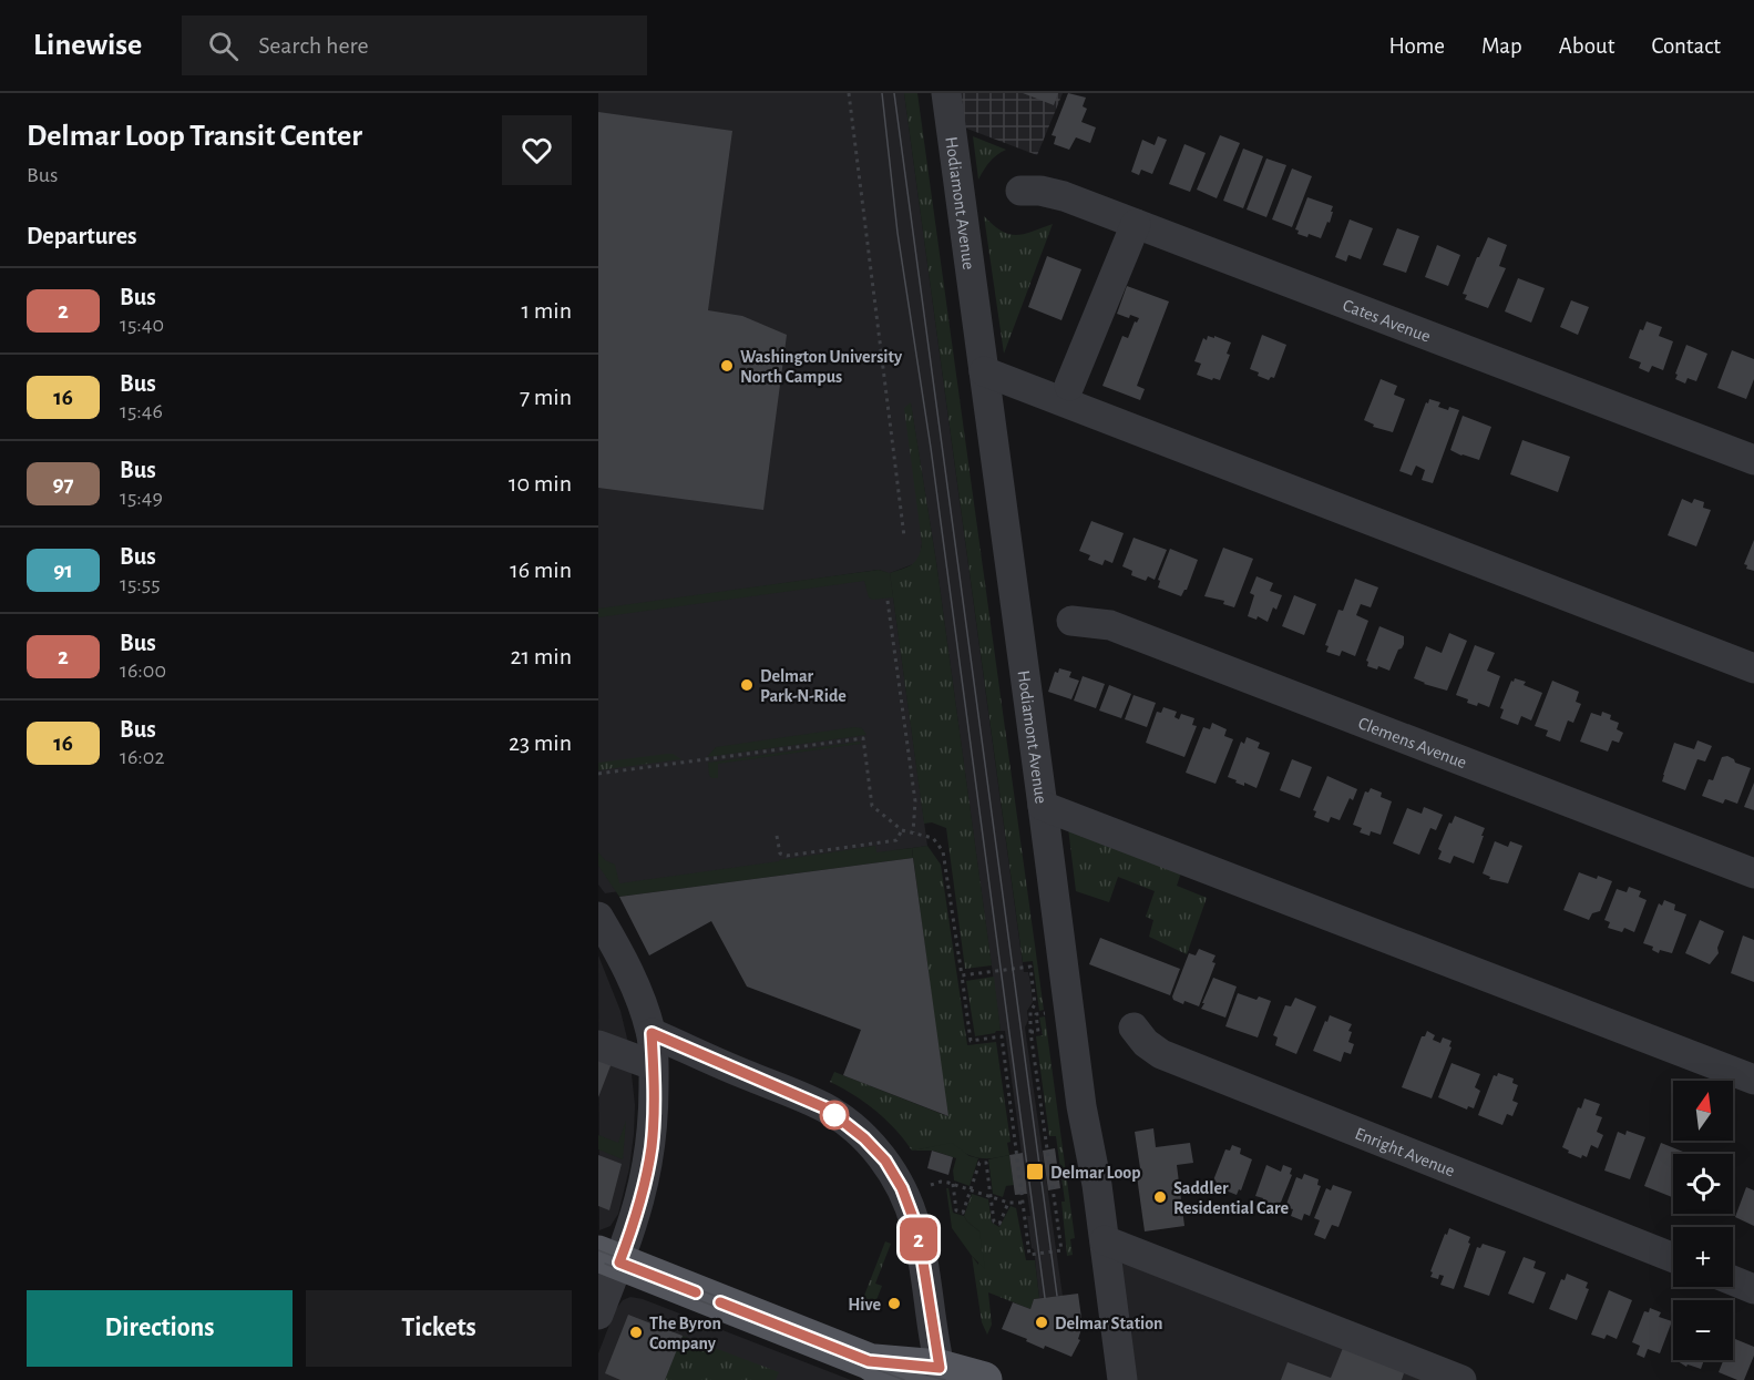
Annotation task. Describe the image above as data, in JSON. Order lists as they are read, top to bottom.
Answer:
{
  "streets": {
    "street": [
      "Hodiamont Avenue",
      "Cates Avenue",
      "Clemens Avenue",
      "Enright Avenue"
    ]
  },
  "places": {
    "other": [
      "Washington University North Campus",
      "Delmar Park-N-Ride",
      "Saddler Residential Care",
      "Hive",
      "Delmar Station",
      "The Byron Company"
    ],
    "transit": ["Delmar Loop"]
  },
  "lines": ["bus line 2"],
  "north": "top",
  "page": {
    "header": "Linewise",
    "search": "Search here",
    "nav": [
      "Home",
      "Map",
      "About",
      "Contact"
    ],
    "heading": [
      ["Delmar Loop Transit Center", "Bus"],
      "Departures"
    ],
    "on_map": "2",
    "list": [
      {
        "mark": "2",
        "name": "Bus",
        "note": "15:40",
        "value": "1 min"
      },
      {
        "mark": "16",
        "name": "Bus",
        "note": "15:46",
        "value": "7 min"
      },
      {
        "mark": "97",
        "name": "Bus",
        "note": "15:49",
        "value": "10 min"
      },
      {
        "mark": "91",
        "name": "Bus",
        "note": "15:55",
        "value": "16 min"
      },
      {
        "mark": "2",
        "name": "Bus",
        "note": "16:00",
        "value": "21 min"
      },
      {
        "mark": "16",
        "name": "Bus",
        "note": "16:02",
        "value": "23 min"
      }
    ],
    "map_buttons": ["+", "−"],
    "buttons": ["Directions", "Tickets"]
  }
}
